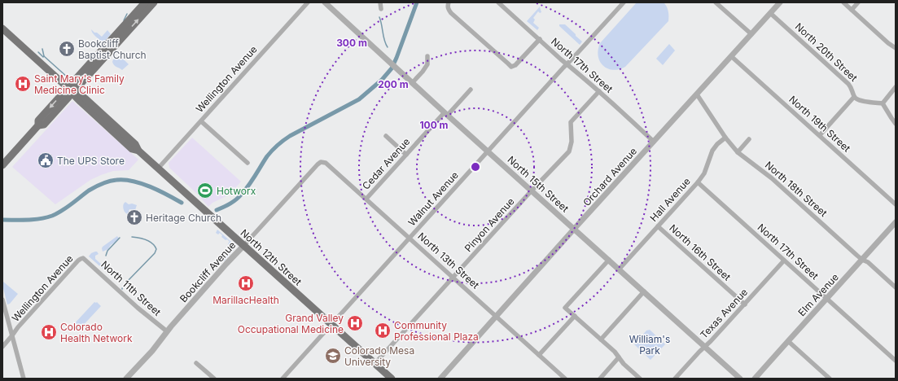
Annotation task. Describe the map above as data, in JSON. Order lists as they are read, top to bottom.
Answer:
{
  "streets": {
    "main road": ["North 12th Street"],
    "street": [
      "North 20th Street",
      "North 17th Street",
      "Wellington Avenue",
      "North 19th Street",
      "Cedar Avenue",
      "Orchard Avenue",
      "North 15th Street",
      "North 18th Street",
      "Walnut Avenue",
      "Hall Avenue",
      "Pinyon Avenue",
      "North 16th Street",
      "North 13th Street",
      "Bookcliff Avenue",
      "North 11th Street",
      "Elm Avenue",
      "Texas Avenue"
    ]
  },
  "crossings": [
    ["North 20th Street", "Orchard Avenue"],
    ["North 17th Street", "Orchard Avenue"],
    ["North 17th Street", "Walnut Avenue"],
    ["North 17th Street", "Hall Avenue"],
    ["North 17th Street", "Pinyon Avenue"],
    ["North 17th Street", "Elm Avenue"],
    ["North 17th Street", "Texas Avenue"],
    ["Wellington Avenue", "North 12th Street"],
    ["Wellington Avenue", "North 11th Street"],
    ["North 19th Street", "Orchard Avenue"],
    ["Cedar Avenue", "North 15th Street"],
    ["Cedar Avenue", "North 13th Street"],
    ["Orchard Avenue", "North 15th Street"],
    ["Orchard Avenue", "North 18th Street"],
    ["Orchard Avenue", "North 13th Street"],
    ["North 15th Street", "Walnut Avenue"],
    ["North 15th Street", "Hall Avenue"],
    ["North 15th Street", "Pinyon Avenue"],
    ["North 15th Street", "Texas Avenue"],
    ["North 18th Street", "Hall Avenue"],
    ["North 18th Street", "Elm Avenue"],
    ["Walnut Avenue", "North 12th Street"],
    ["Walnut Avenue", "North 13th Street"],
    ["Hall Avenue", "North 16th Street"],
    ["Pinyon Avenue", "North 12th Street"],
    ["Pinyon Avenue", "North 13th Street"],
    ["North 16th Street", "Texas Avenue"],
    ["North 12th Street", "Bookcliff Avenue"],
    ["North 13th Street", "Bookcliff Avenue"],
    ["Bookcliff Avenue", "North 11th Street"]
  ],
  "parks": ["William's Park"],
  "places": {
    "church": ["Bookcliff Baptist Church", "Heritage Church"],
    "hospital": [
      "Saint Mary's Family Medicine Clinic",
      "MarillacHealth",
      "Grand Valley Occupational Medicine",
      "Community Professional Plaza",
      "Colorado Health Network"
    ],
    "public building": ["The UPS Store"],
    "sports": ["Hotworx"],
    "school or university": ["Colorado Mesa University"]
  },
  "rings": ["300 m", "200 m", "100 m"]
}
